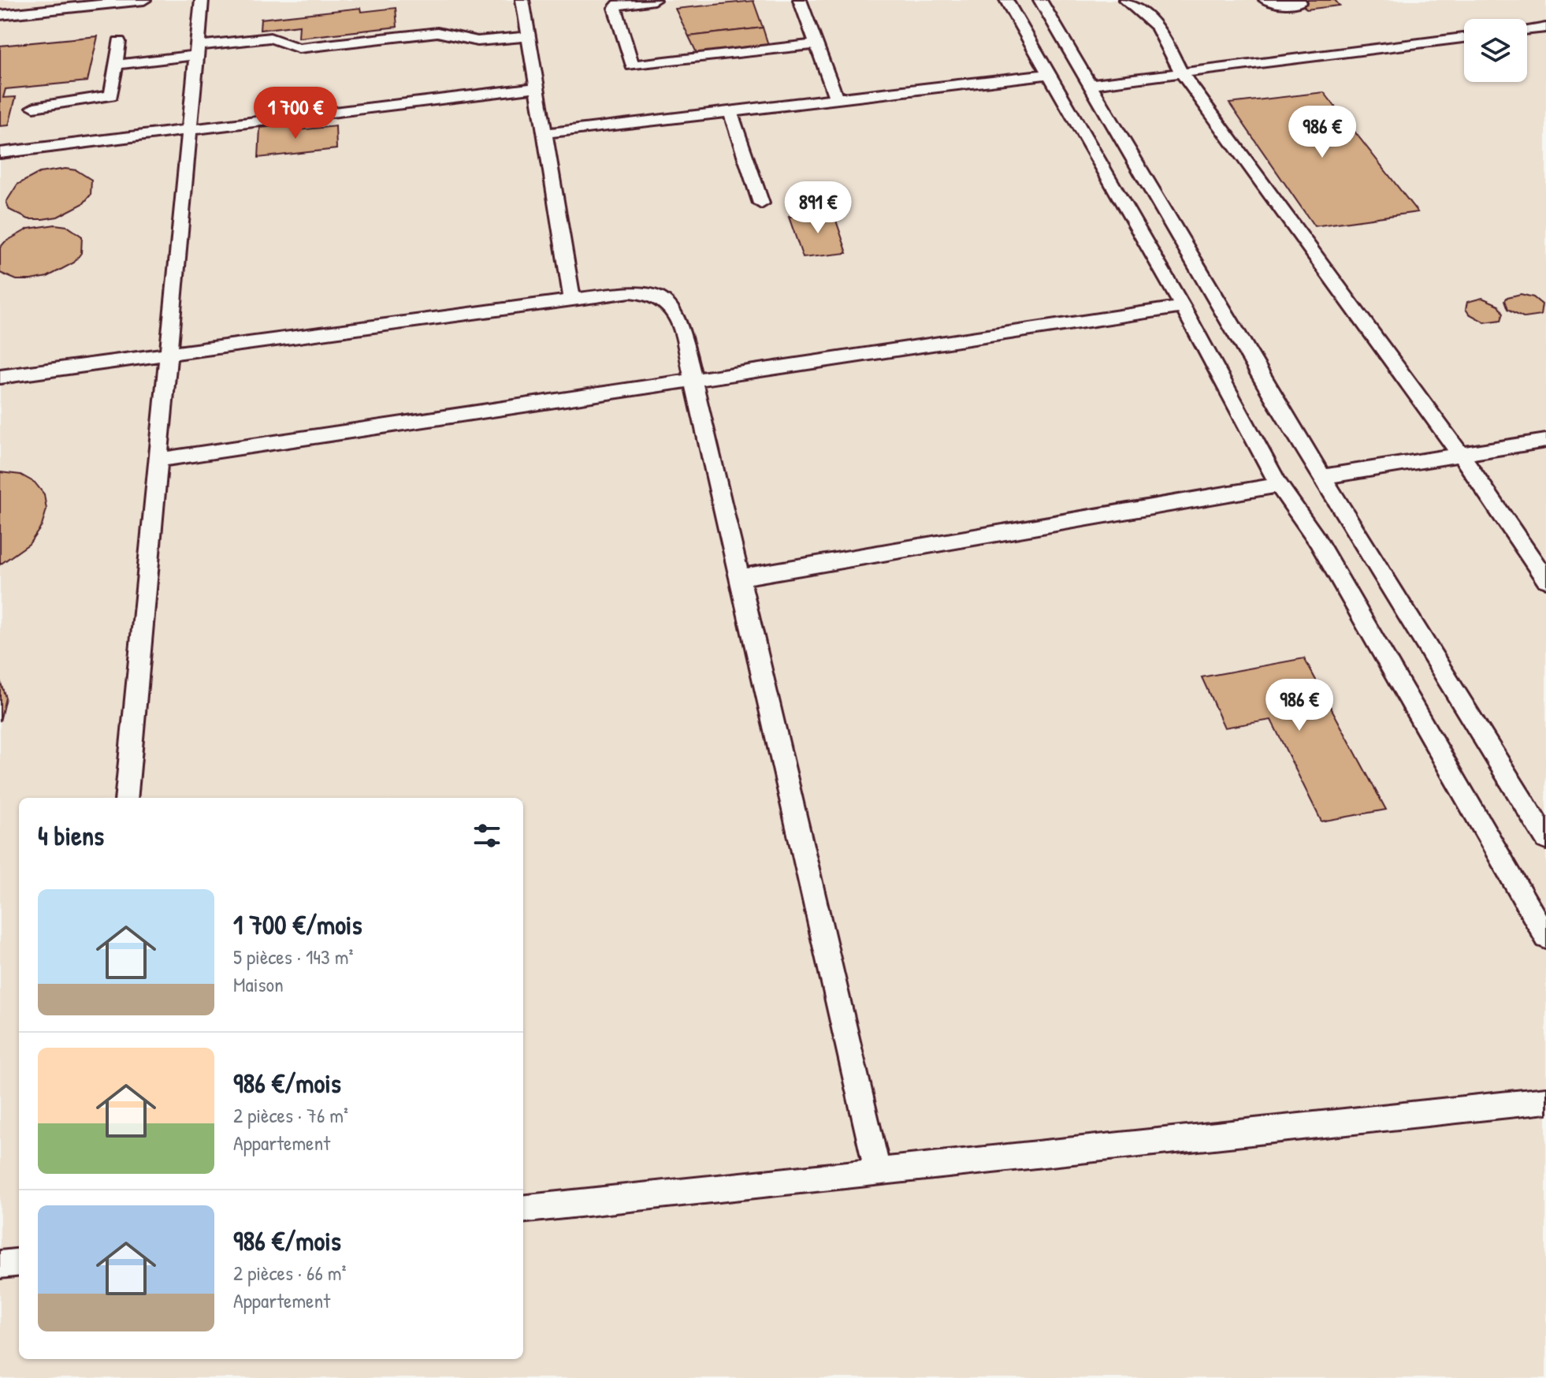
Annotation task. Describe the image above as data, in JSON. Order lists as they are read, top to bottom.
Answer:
{
  "page": {
    "price": [
      "1 700 €",
      "986 €",
      "891 €",
      "986 €"
    ],
    "heading": "4 biens",
    "list": [
      {
        "name": "1 700 €/mois",
        "note": "5 pièces · 143 m² · Maison"
      },
      {
        "name": "986 €/mois",
        "note": "2 pièces · 76 m² · Appartement"
      },
      {
        "name": "986 €/mois",
        "note": "2 pièces · 66 m² · Appartement"
      }
    ]
  }
}
